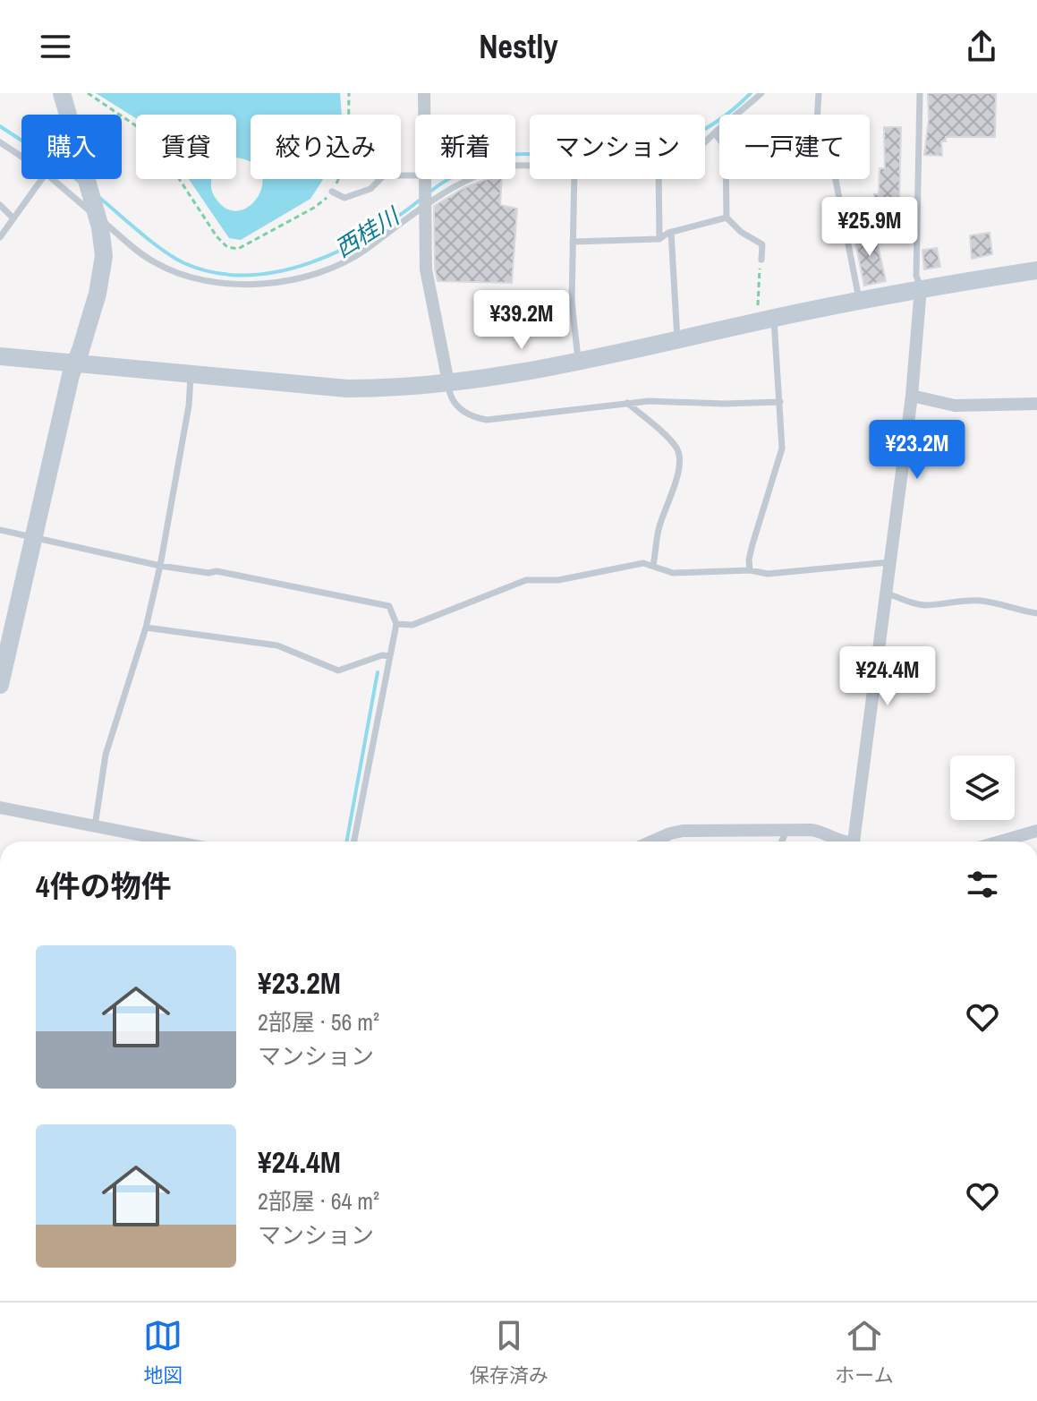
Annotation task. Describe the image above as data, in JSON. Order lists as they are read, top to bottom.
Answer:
{
  "water": ["西桂川"],
  "page": {
    "header": "Nestly",
    "chip": [
      "購入",
      "賃貸",
      "絞り込み",
      "新着",
      "マンション",
      "一戸建て"
    ],
    "price": [
      "¥25.9M",
      "¥39.2M",
      "¥23.2M",
      "¥24.4M"
    ],
    "heading": "4件の物件",
    "list": [
      {
        "name": "¥23.2M",
        "note": "2部屋 · 56 m² · マンション"
      },
      {
        "name": "¥24.4M",
        "note": "2部屋 · 64 m² · マンション"
      }
    ],
    "tabs": ["地図", "保存済み", "ホーム"]
  }
}
